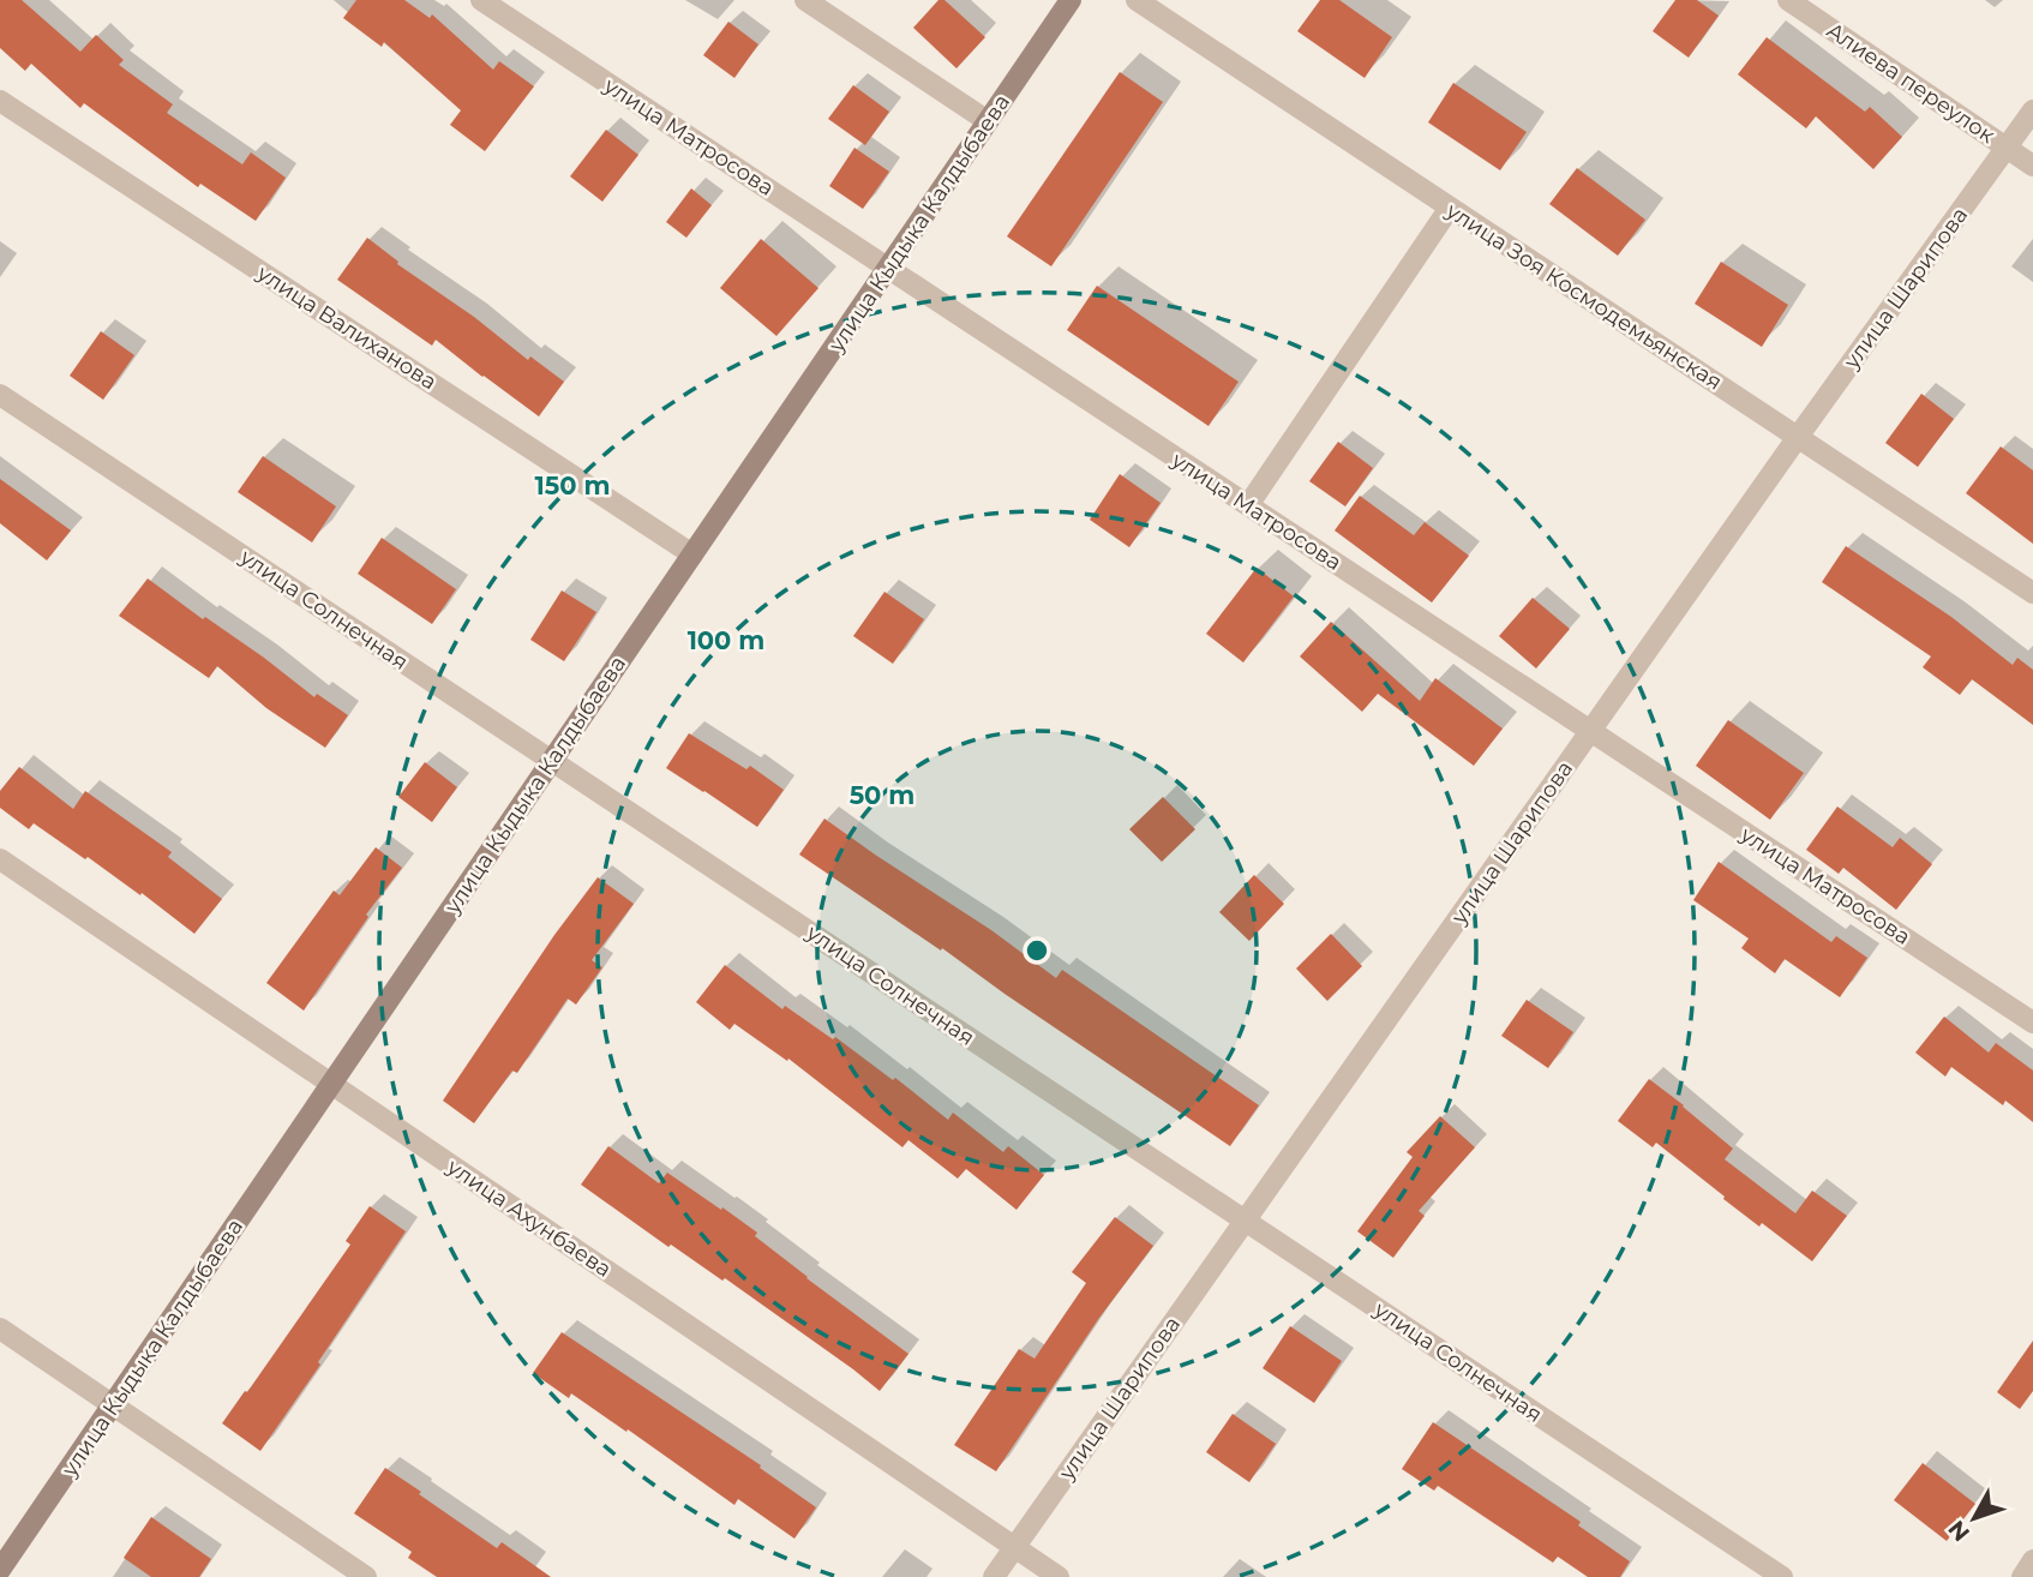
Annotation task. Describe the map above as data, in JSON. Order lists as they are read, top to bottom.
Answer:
{
  "streets": {
    "street": [
      "Алиева переулок",
      "улица Матросова",
      "улица Кыдыка Калдыбаева",
      "улица Шарипова",
      "улица Зоя Космодемьянская",
      "улица Валиханова",
      "улица Солнечная",
      "улица Ахунбаева"
    ]
  },
  "crossings": [
    ["Алиева переулок", "улица Шарипова"],
    ["улица Матросова", "улица Кыдыка Калдыбаева"],
    ["улица Матросова", "улица Шарипова"],
    ["улица Кыдыка Калдыбаева", "улица Валиханова"],
    ["улица Кыдыка Калдыбаева", "улица Солнечная"],
    ["улица Кыдыка Калдыбаева", "улица Ахунбаева"],
    ["улица Шарипова", "улица Зоя Космодемьянская"],
    ["улица Шарипова", "улица Солнечная"],
    ["улица Шарипова", "улица Ахунбаева"]
  ],
  "north": "bottom left",
  "rings": ["150 m", "100 m", "50 m"]
}
